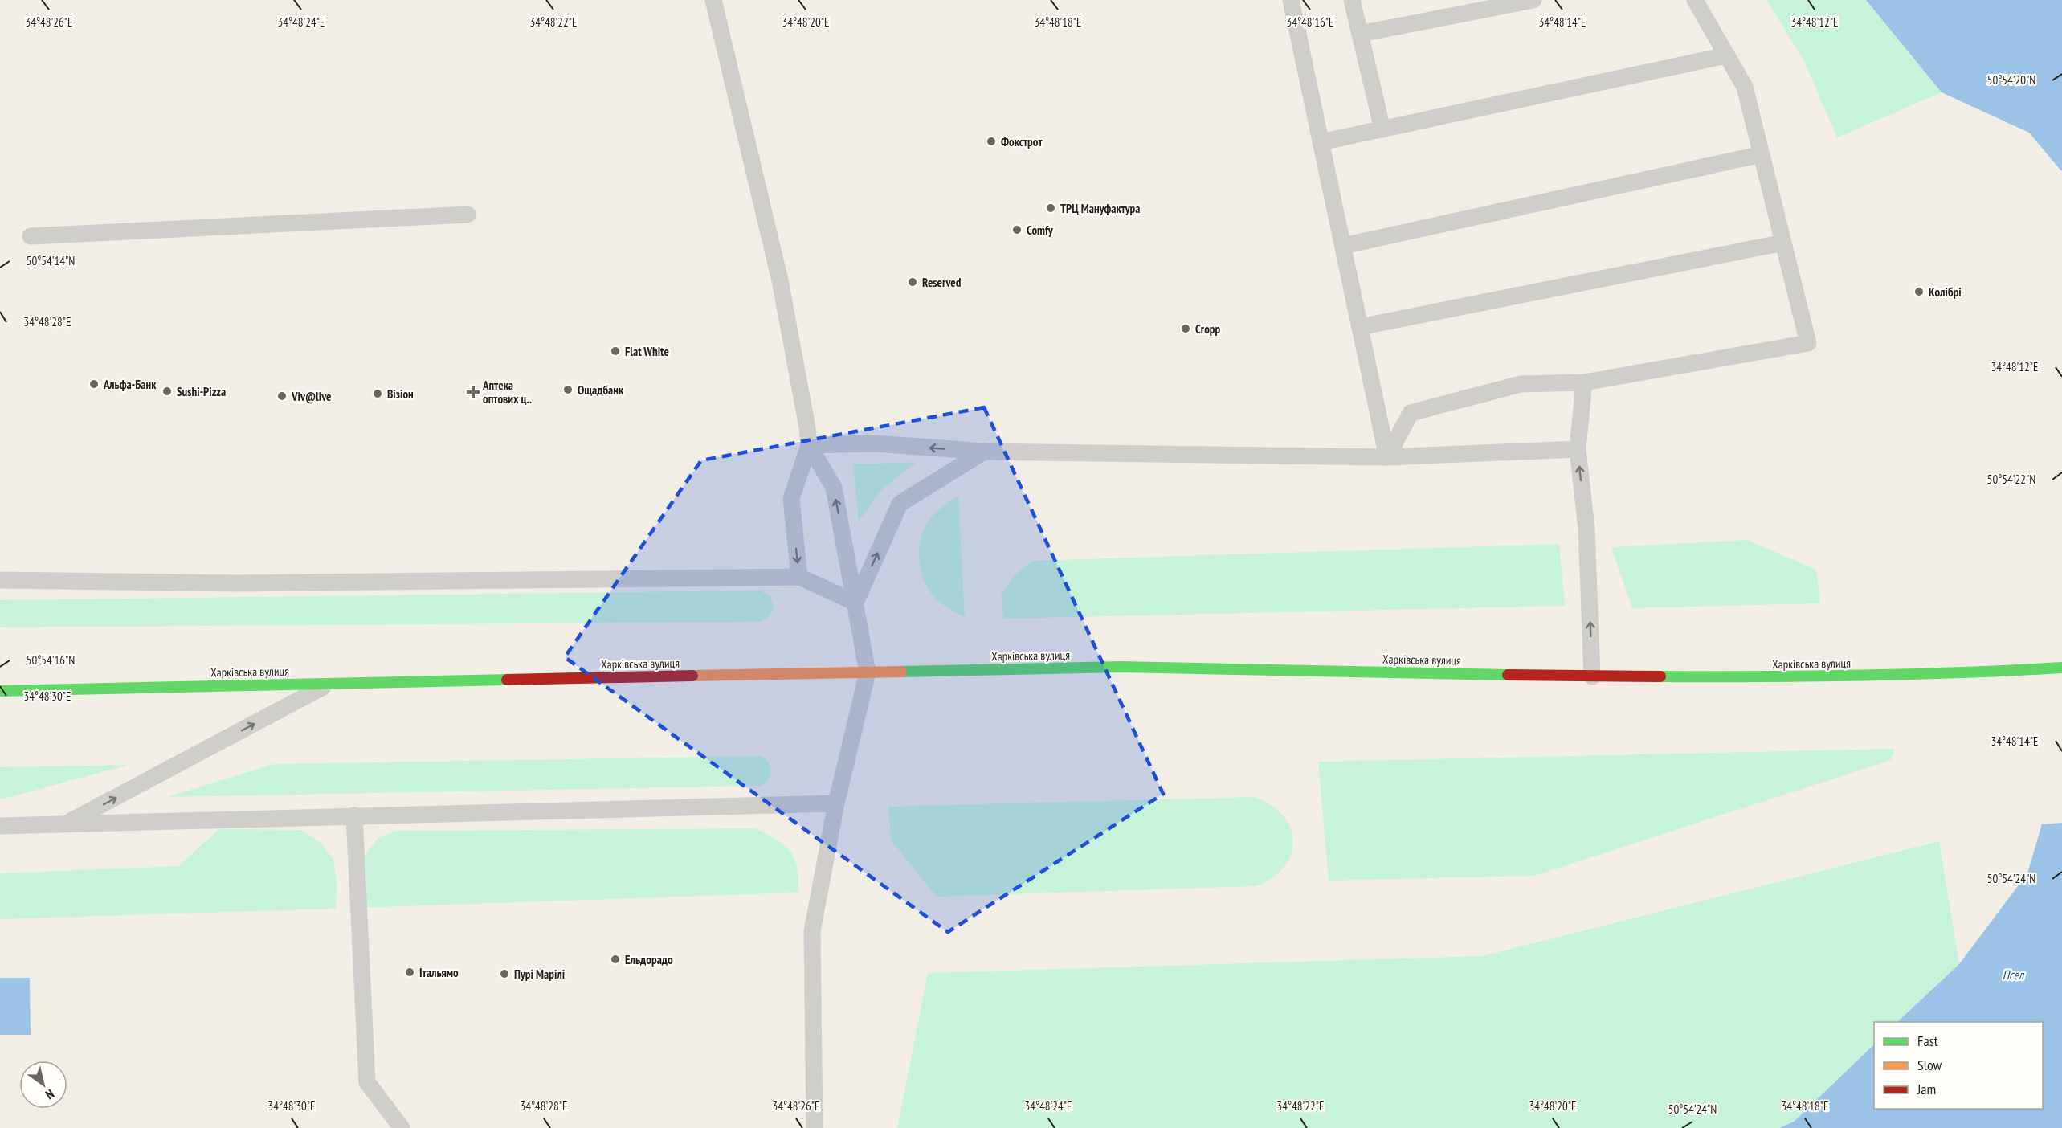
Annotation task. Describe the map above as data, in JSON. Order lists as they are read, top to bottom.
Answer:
{
  "streets": {
    "main road": ["Харківська вулиця"]
  },
  "water": ["Псел"],
  "places": {
    "other": [
      "Фокстрот",
      "ТРЦ Мануфактура",
      "Comfy",
      "Reserved",
      "Колібрі",
      "Cropp",
      "Flat White",
      "Альфа-Банк",
      "Ощадбанк",
      "Sushi-Pizza",
      "Візіон",
      "Viv@live",
      "Ельдорадо",
      "Італьямо",
      "Пурі Марілі"
    ],
    "health": ["Аптека оптових ц.."]
  },
  "legend": ["Fast", "Slow", "Jam"],
  "north": "bottom right",
  "coordinates": [
    "34°48'26\"E",
    "34°48'24\"E",
    "34°48'22\"E",
    "34°48'20\"E",
    "34°48'18\"E",
    "34°48'16\"E",
    "34°48'14\"E",
    "34°48'12\"E",
    "50°54'20\"N",
    "50°54'14\"N",
    "34°48'28\"E",
    "50°54'22\"N",
    "50°54'16\"N",
    "34°48'30\"E",
    "50°54'24\"N"
  ]
}
